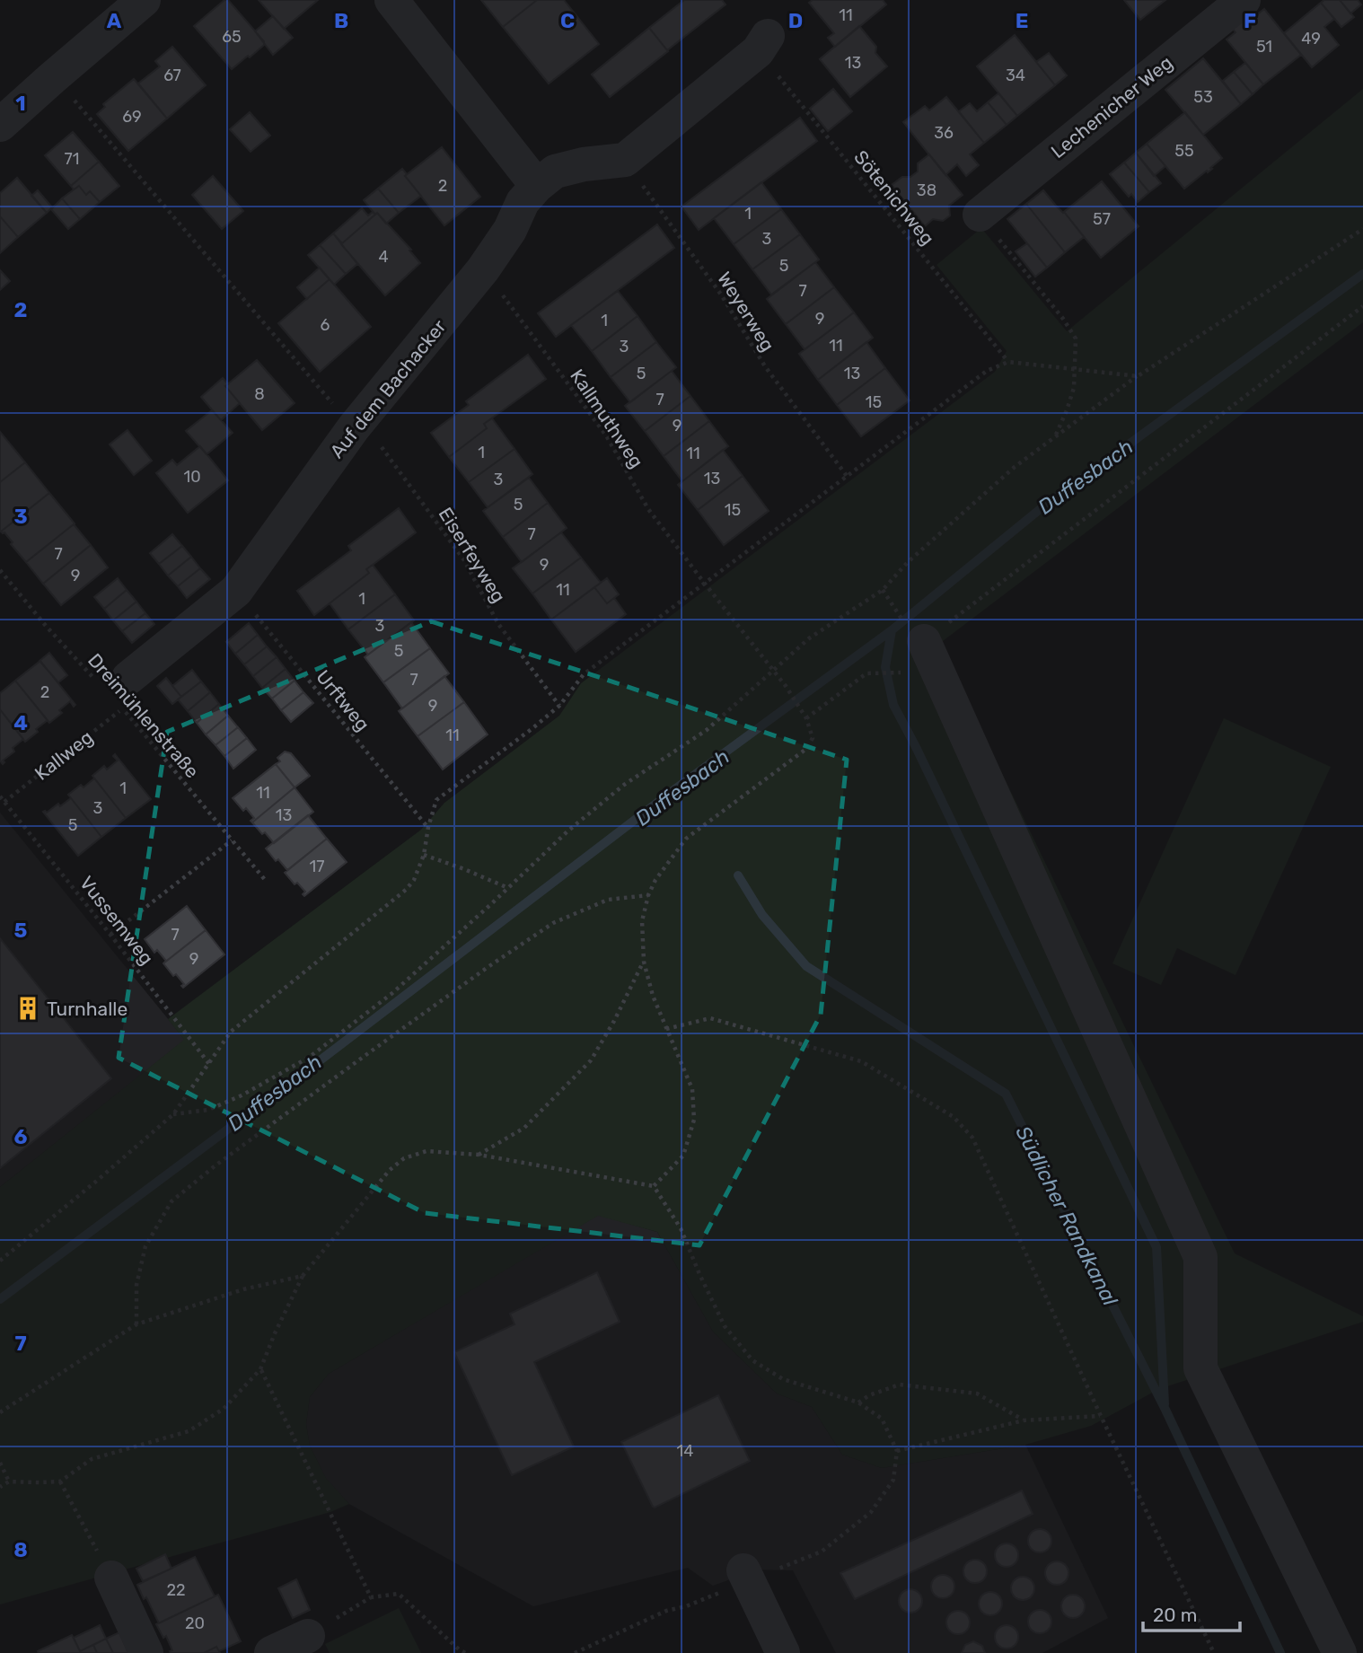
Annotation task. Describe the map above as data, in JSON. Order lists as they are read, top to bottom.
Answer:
{
  "streets": {
    "street": ["Lechenicher Weg", "Auf dem Bachacker"],
    "path": [
      "Sötenichweg",
      "Weyerweg",
      "Kallmuthweg",
      "Eiserfeyweg",
      "Urftweg",
      "Dreimühlenstraße",
      "Kallweg",
      "Vussemweg"
    ]
  },
  "crossings": [
    ["Weyerweg", "Auf dem Bachacker"],
    ["Auf dem Bachacker", "Kallmuthweg"],
    ["Auf dem Bachacker", "Eiserfeyweg"],
    ["Auf dem Bachacker", "Urftweg"],
    ["Dreimühlenstraße", "Kallweg"],
    ["Kallweg", "Vussemweg"]
  ],
  "water": ["Duffesbach", "Südlicher Randkanal"],
  "places": {
    "building": ["Turnhalle"]
  },
  "house_numbers": [
    "11",
    "65",
    "49",
    "51",
    "13",
    "67",
    "34",
    "53",
    "69",
    "36",
    "55",
    "71",
    "2",
    "38",
    "1",
    "57",
    "3",
    "4",
    "5",
    "7",
    "9",
    "1",
    "6",
    "11",
    "3",
    "5",
    "13",
    "8",
    "7",
    "15",
    "9",
    "1",
    "11",
    "10",
    "13",
    "3",
    "5",
    "15",
    "7",
    "7",
    "9",
    "9",
    "11",
    "1",
    "3",
    "5",
    "7",
    "2",
    "9",
    "11",
    "1",
    "11",
    "3",
    "13",
    "5",
    "17",
    "7",
    "9",
    "14",
    "22",
    "20"
  ],
  "scale_bar": "20 m",
  "grid": {
    "columns": [
      "A",
      "B",
      "C",
      "D",
      "E",
      "F"
    ],
    "rows": [
      "1",
      "2",
      "3",
      "4",
      "5",
      "6",
      "7",
      "8"
    ]
  }
}
